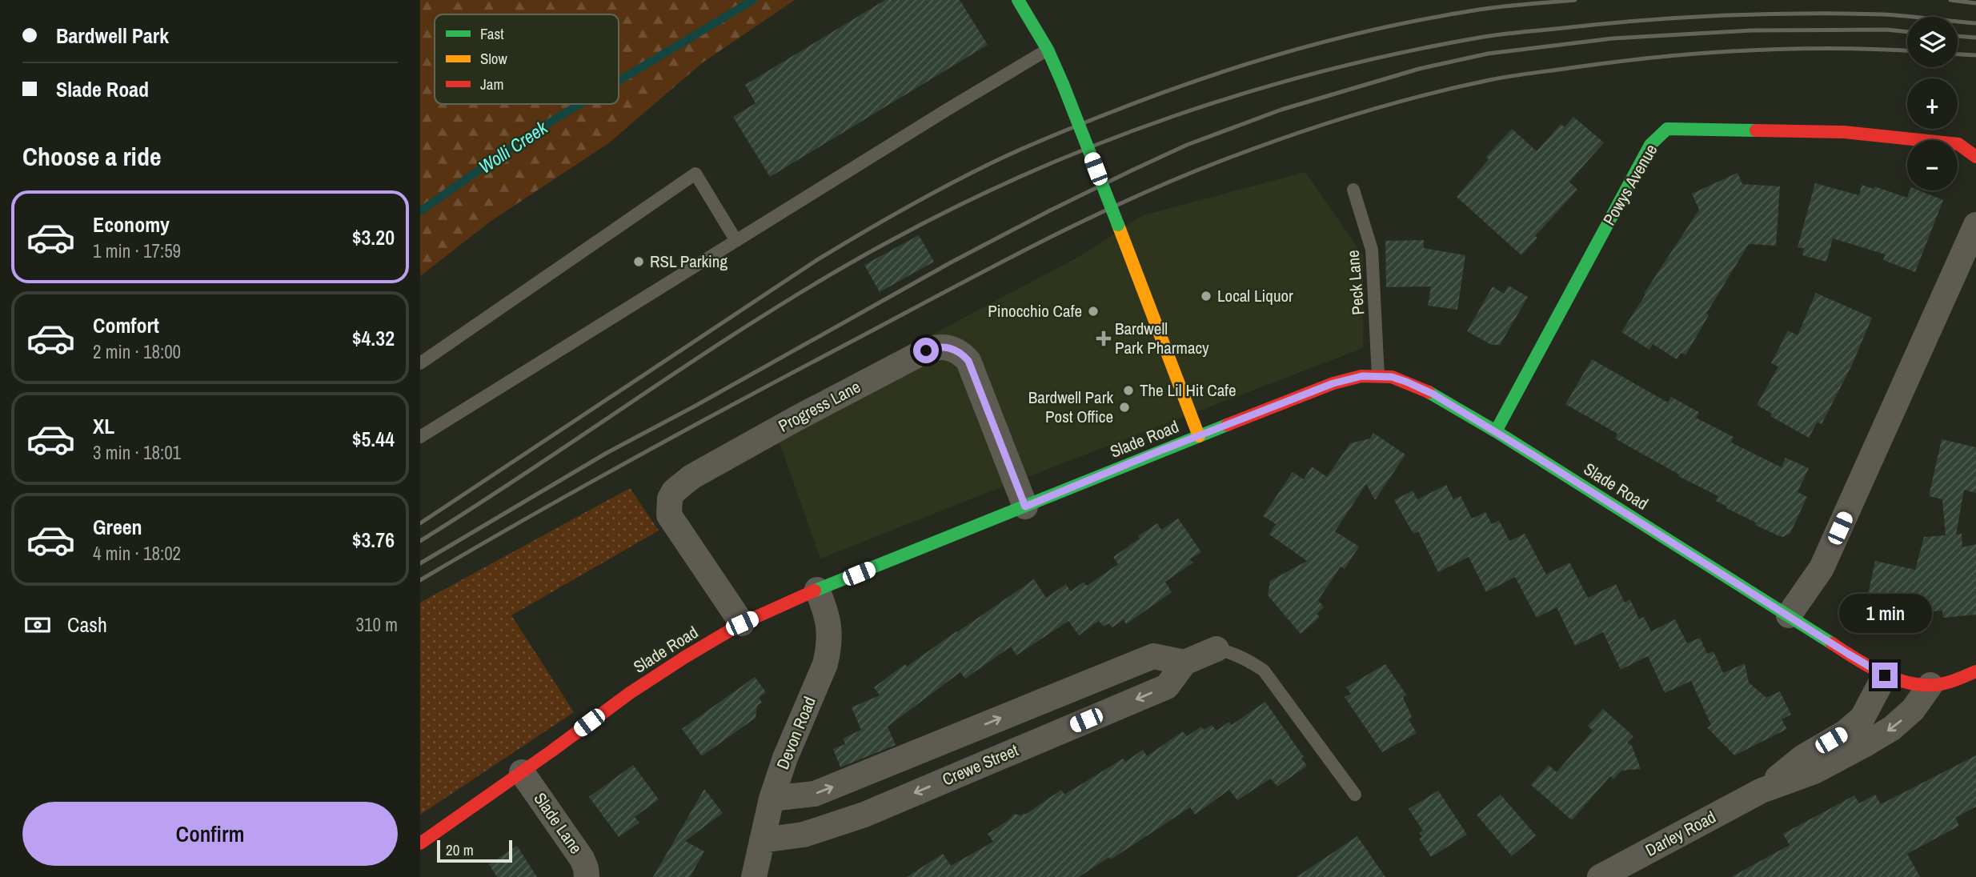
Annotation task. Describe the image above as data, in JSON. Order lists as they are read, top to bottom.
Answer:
{
  "streets": {
    "street": [
      "Powys Avenue",
      "Progress Lane",
      "Slade Road",
      "Devon Road",
      "Crewe Street",
      "Slade Lane",
      "Darley Road"
    ],
    "lane": ["Peck Lane"]
  },
  "crossings": [
    ["Powys Avenue", "Slade Road"],
    ["Peck Lane", "Slade Road"],
    ["Progress Lane", "Slade Road"],
    ["Slade Road", "Devon Road"],
    ["Slade Road", "Slade Lane"],
    ["Slade Road", "Darley Road"],
    ["Devon Road", "Crewe Street"]
  ],
  "water": ["Wolli Creek"],
  "places": {
    "other": [
      "RSL Parking",
      "Local Liquor",
      "Pinocchio Cafe",
      "The Lil Hit Cafe",
      "Bardwell Park Post Office"
    ],
    "health": ["Bardwell Park Pharmacy"]
  },
  "legend": ["Fast", "Slow", "Jam"],
  "scale_bar": "20 m",
  "page": {
    "banner": ["Bardwell Park", "Slade Road"],
    "map_buttons": ["+", "−"],
    "heading": "Choose a ride",
    "list": [
      {
        "name": "Economy",
        "note": "1 min · 17:59",
        "value": "$3.20"
      },
      {
        "name": "Comfort",
        "note": "2 min · 18:00",
        "value": "$4.32"
      },
      {
        "name": "XL",
        "note": "3 min · 18:01",
        "value": "$5.44"
      },
      {
        "name": "Green",
        "note": "4 min · 18:02",
        "value": "$3.76"
      }
    ],
    "pay": ["Cash", "310 m"],
    "bubble": "1 min",
    "buttons": "Confirm",
    "scale": "20 m"
  }
}
